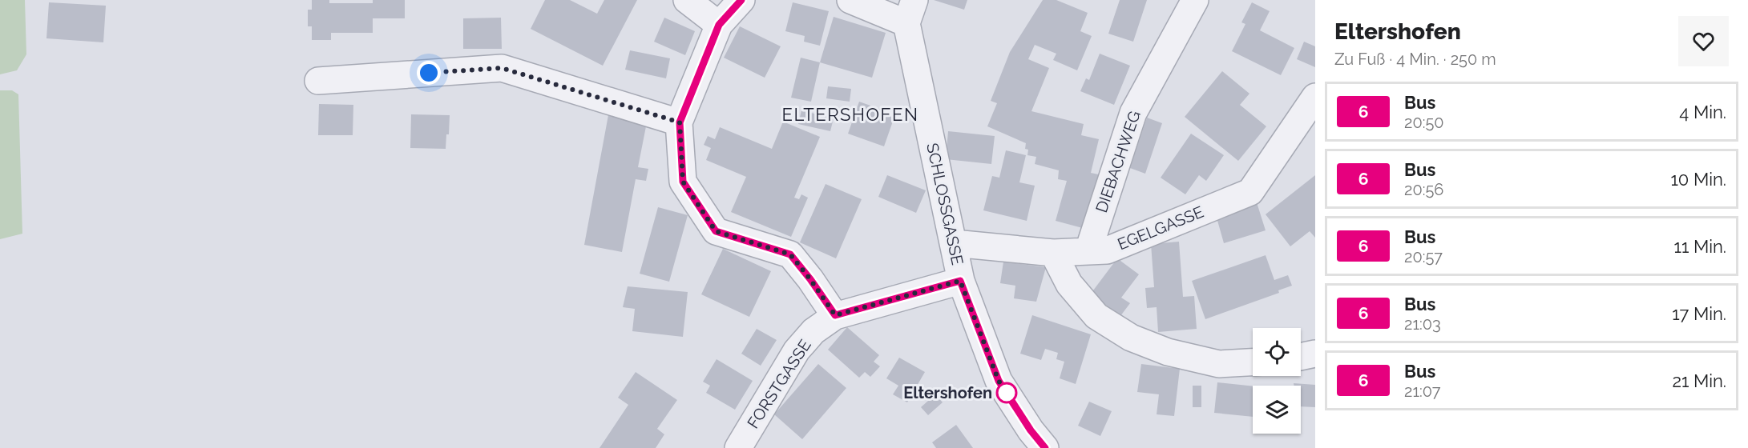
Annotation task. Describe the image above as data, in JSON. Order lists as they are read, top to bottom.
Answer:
{
  "streets": {
    "street": [
      "DIEBACHWEG",
      "SCHLOSSGASSE",
      "EGELGASSE",
      "FORSTGASSE"
    ]
  },
  "crossings": [
    ["DIEBACHWEG", "EGELGASSE"],
    ["SCHLOSSGASSE", "EGELGASSE"],
    ["SCHLOSSGASSE", "FORSTGASSE"]
  ],
  "districts": ["ELTERSHOFEN"],
  "places": ["Eltershofen"],
  "lines": ["bus line 6"],
  "page": {
    "heading": ["Eltershofen", "Zu Fuß · 4 Min. · 250 m"],
    "list": [
      {
        "mark": "6",
        "name": "Bus",
        "note": "20:50",
        "value": "4 Min."
      },
      {
        "mark": "6",
        "name": "Bus",
        "note": "20:56",
        "value": "10 Min."
      },
      {
        "mark": "6",
        "name": "Bus",
        "note": "20:57",
        "value": "11 Min."
      },
      {
        "mark": "6",
        "name": "Bus",
        "note": "21:03",
        "value": "17 Min."
      },
      {
        "mark": "6",
        "name": "Bus",
        "note": "21:07",
        "value": "21 Min."
      }
    ]
  }
}
